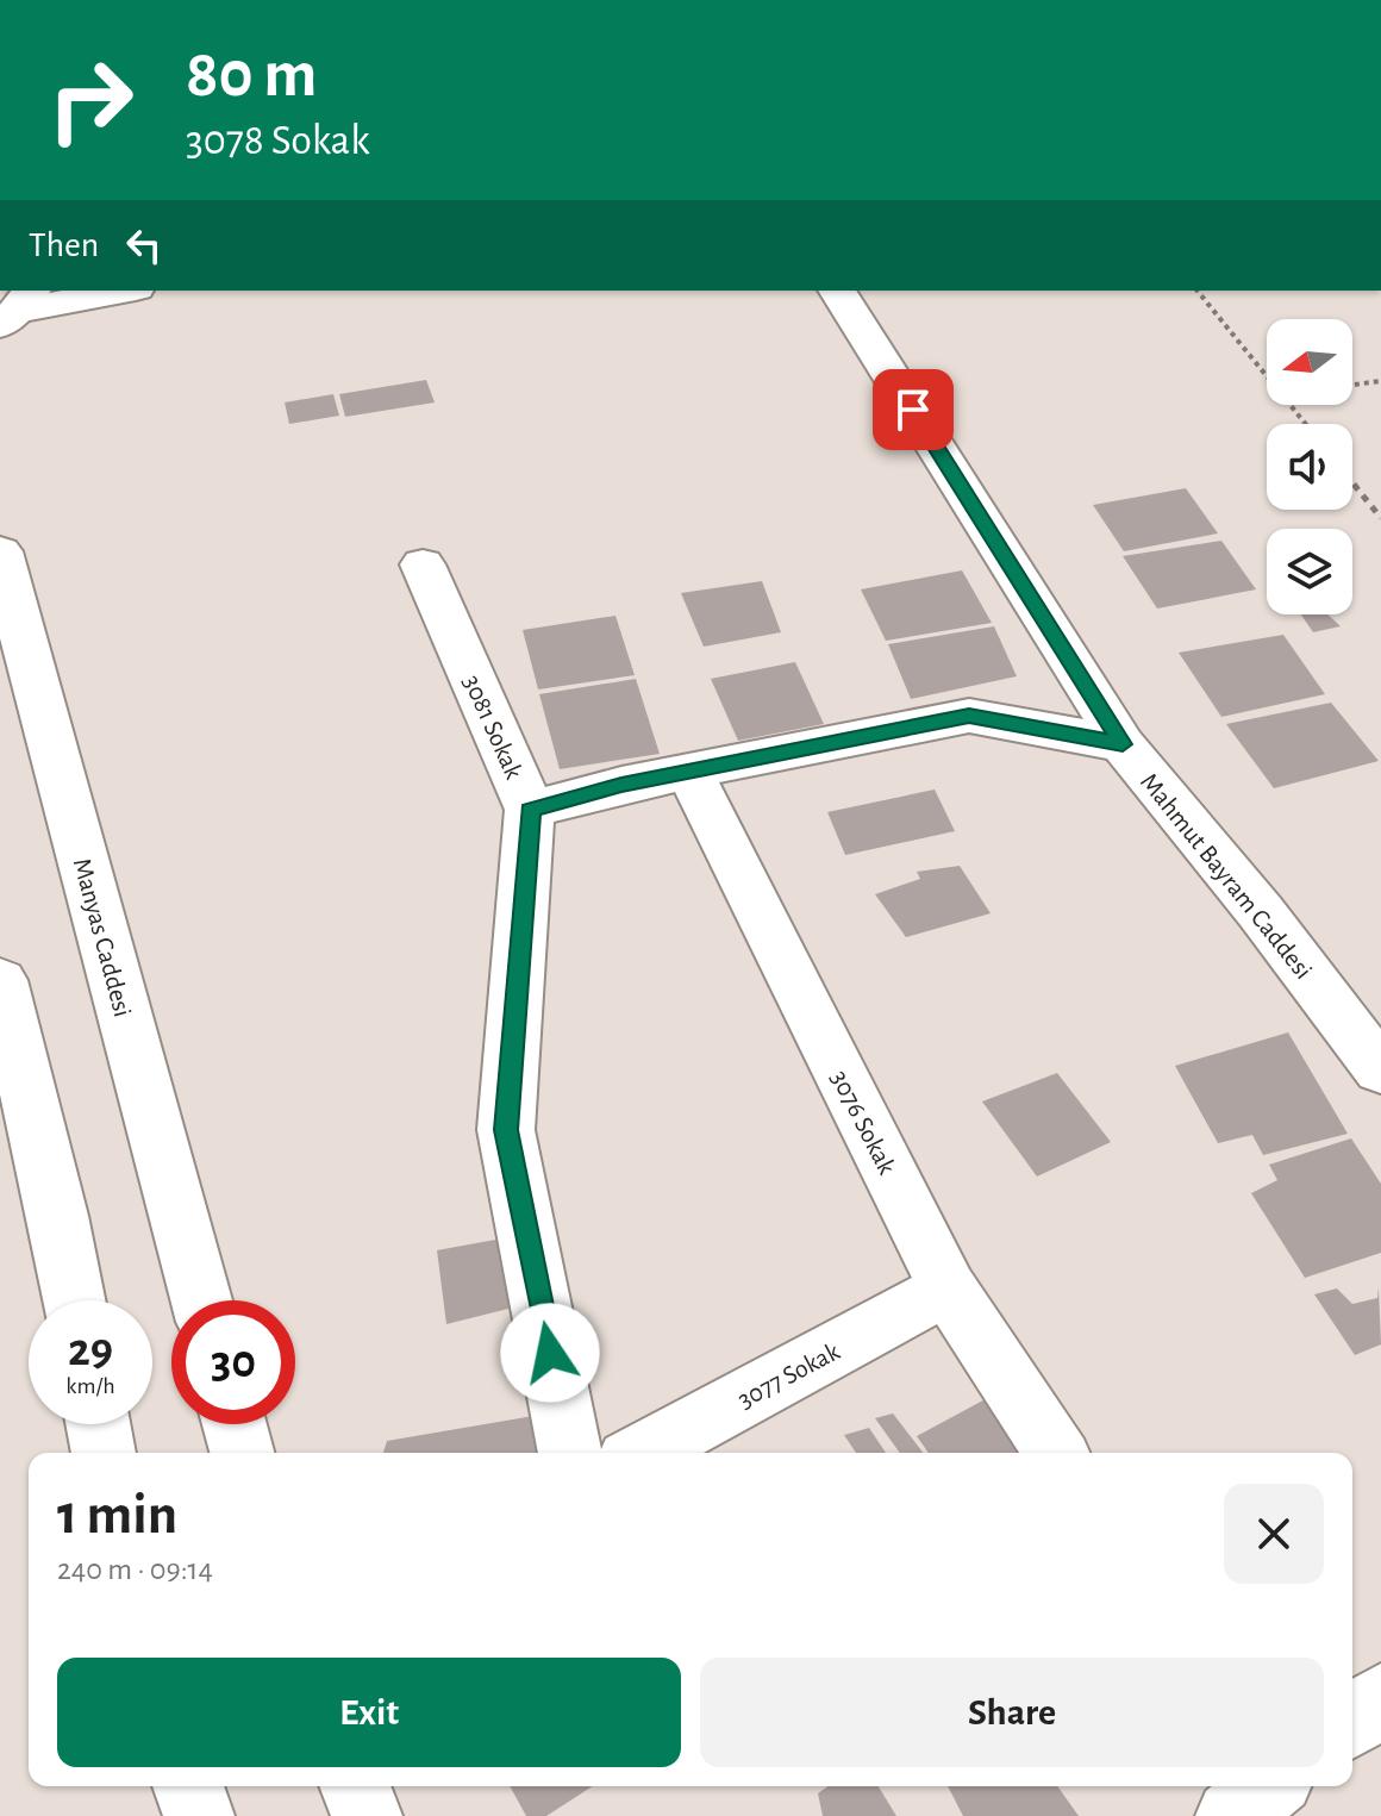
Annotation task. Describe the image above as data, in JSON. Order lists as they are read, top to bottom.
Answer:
{
  "streets": {
    "street": [
      "3081 Sokak",
      "Mahmut Bayram Caddesi",
      "Manyas Caddesi",
      "3076 Sokak",
      "3077 Sokak"
    ]
  },
  "crossings": [
    ["3076 Sokak", "3077 Sokak"]
  ],
  "north": "left",
  "page": {
    "turn": ["80 m", "3078 Sokak"],
    "then": "Then",
    "speed": "29 km/h",
    "limit": "30",
    "heading": ["1 min", "240 m · 09:14"],
    "buttons": ["Exit", "Share"]
  }
}
